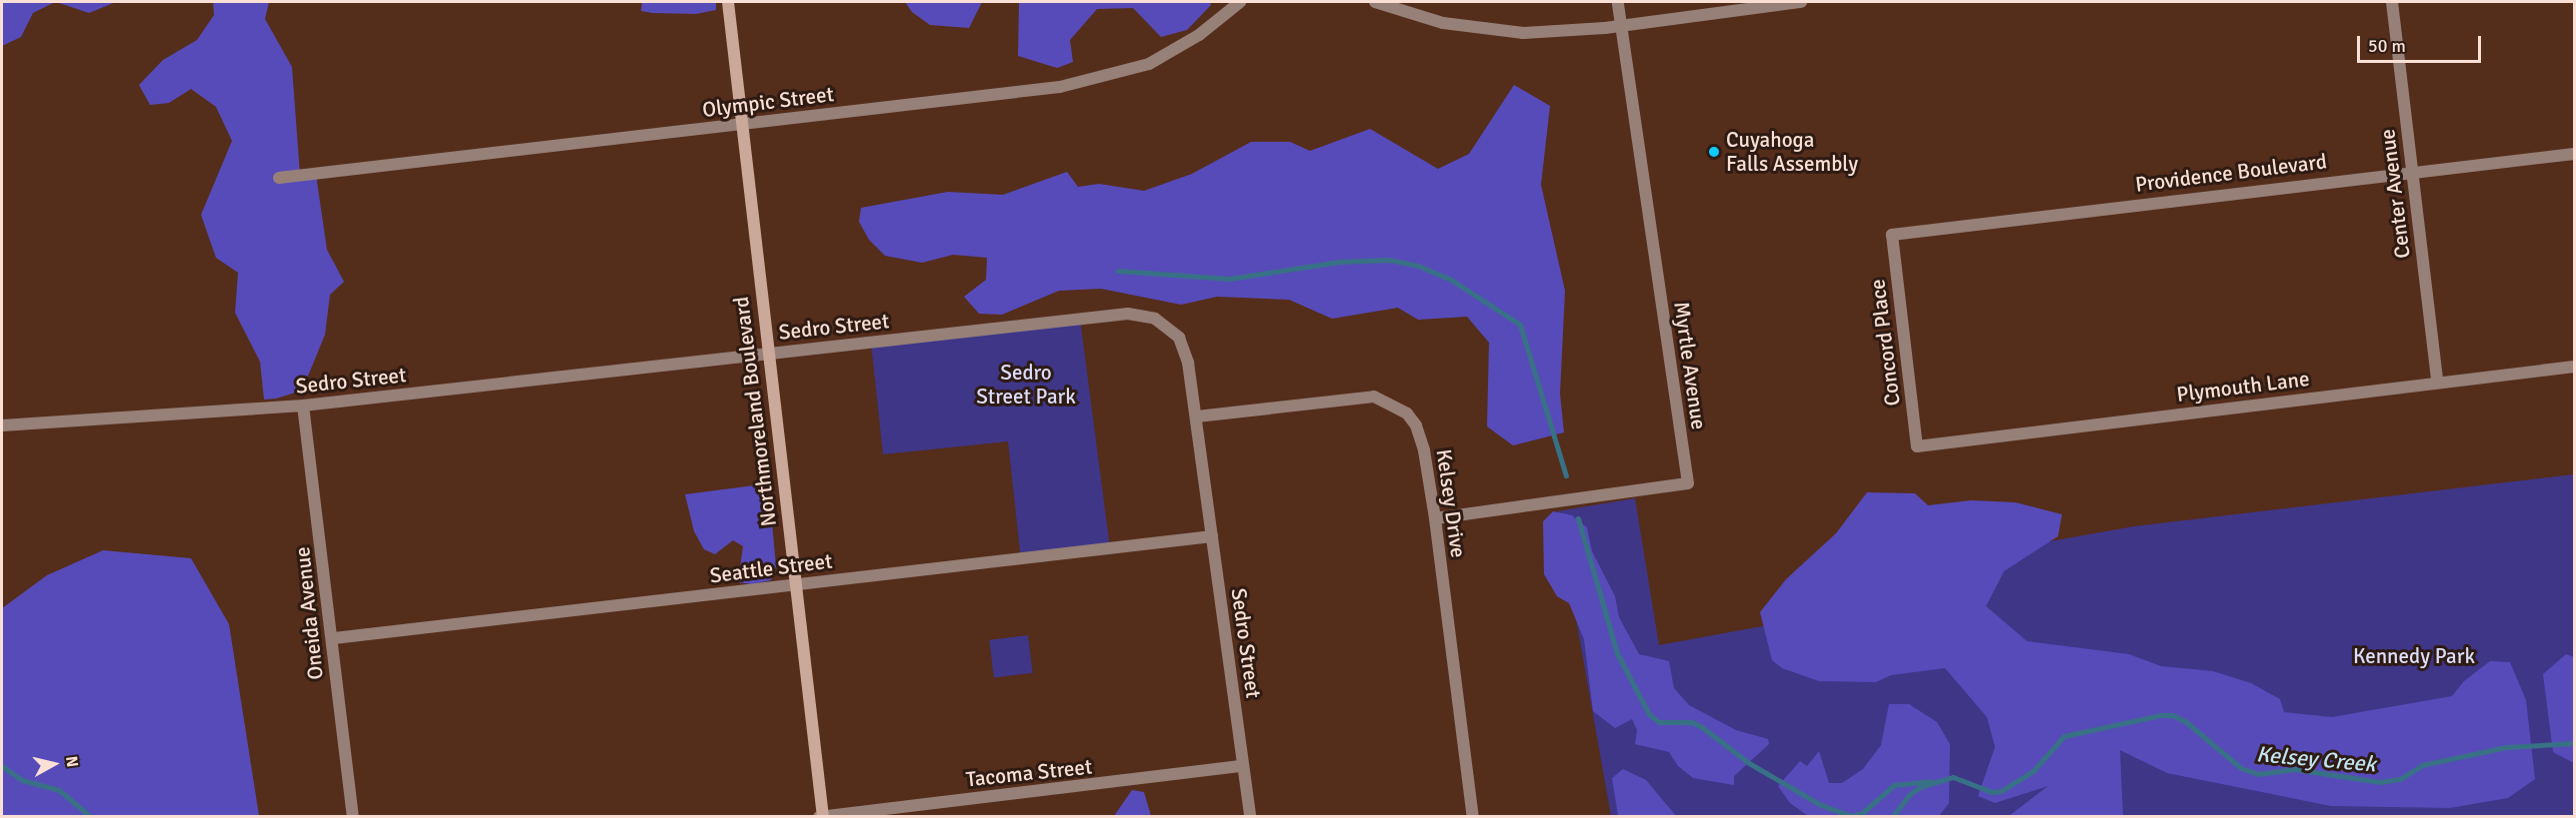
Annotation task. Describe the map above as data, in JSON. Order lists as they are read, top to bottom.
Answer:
{
  "streets": {
    "street": [
      "Olympic Street",
      "Providence Boulevard",
      "Center Avenue",
      "Sedro Street",
      "Concord Place",
      "Myrtle Avenue",
      "Plymouth Lane",
      "Northmoreland Boulevard",
      "Kelsey Drive",
      "Seattle Street",
      "Oneida Avenue",
      "Tacoma Street"
    ]
  },
  "crossings": [
    ["Olympic Street", "Northmoreland Boulevard"],
    ["Providence Boulevard", "Center Avenue"],
    ["Providence Boulevard", "Concord Place"],
    ["Center Avenue", "Plymouth Lane"],
    ["Sedro Street", "Northmoreland Boulevard"],
    ["Sedro Street", "Kelsey Drive"],
    ["Sedro Street", "Seattle Street"],
    ["Sedro Street", "Oneida Avenue"],
    ["Sedro Street", "Tacoma Street"],
    ["Concord Place", "Plymouth Lane"],
    ["Myrtle Avenue", "Kelsey Drive"],
    ["Northmoreland Boulevard", "Seattle Street"],
    ["Northmoreland Boulevard", "Tacoma Street"],
    ["Seattle Street", "Oneida Avenue"]
  ],
  "water": ["Kelsey Creek"],
  "parks": ["Sedro Street Park", "Kennedy Park"],
  "places": ["Cuyahoga Falls Assembly"],
  "scale_bar": "50 m",
  "north": "right"
}
